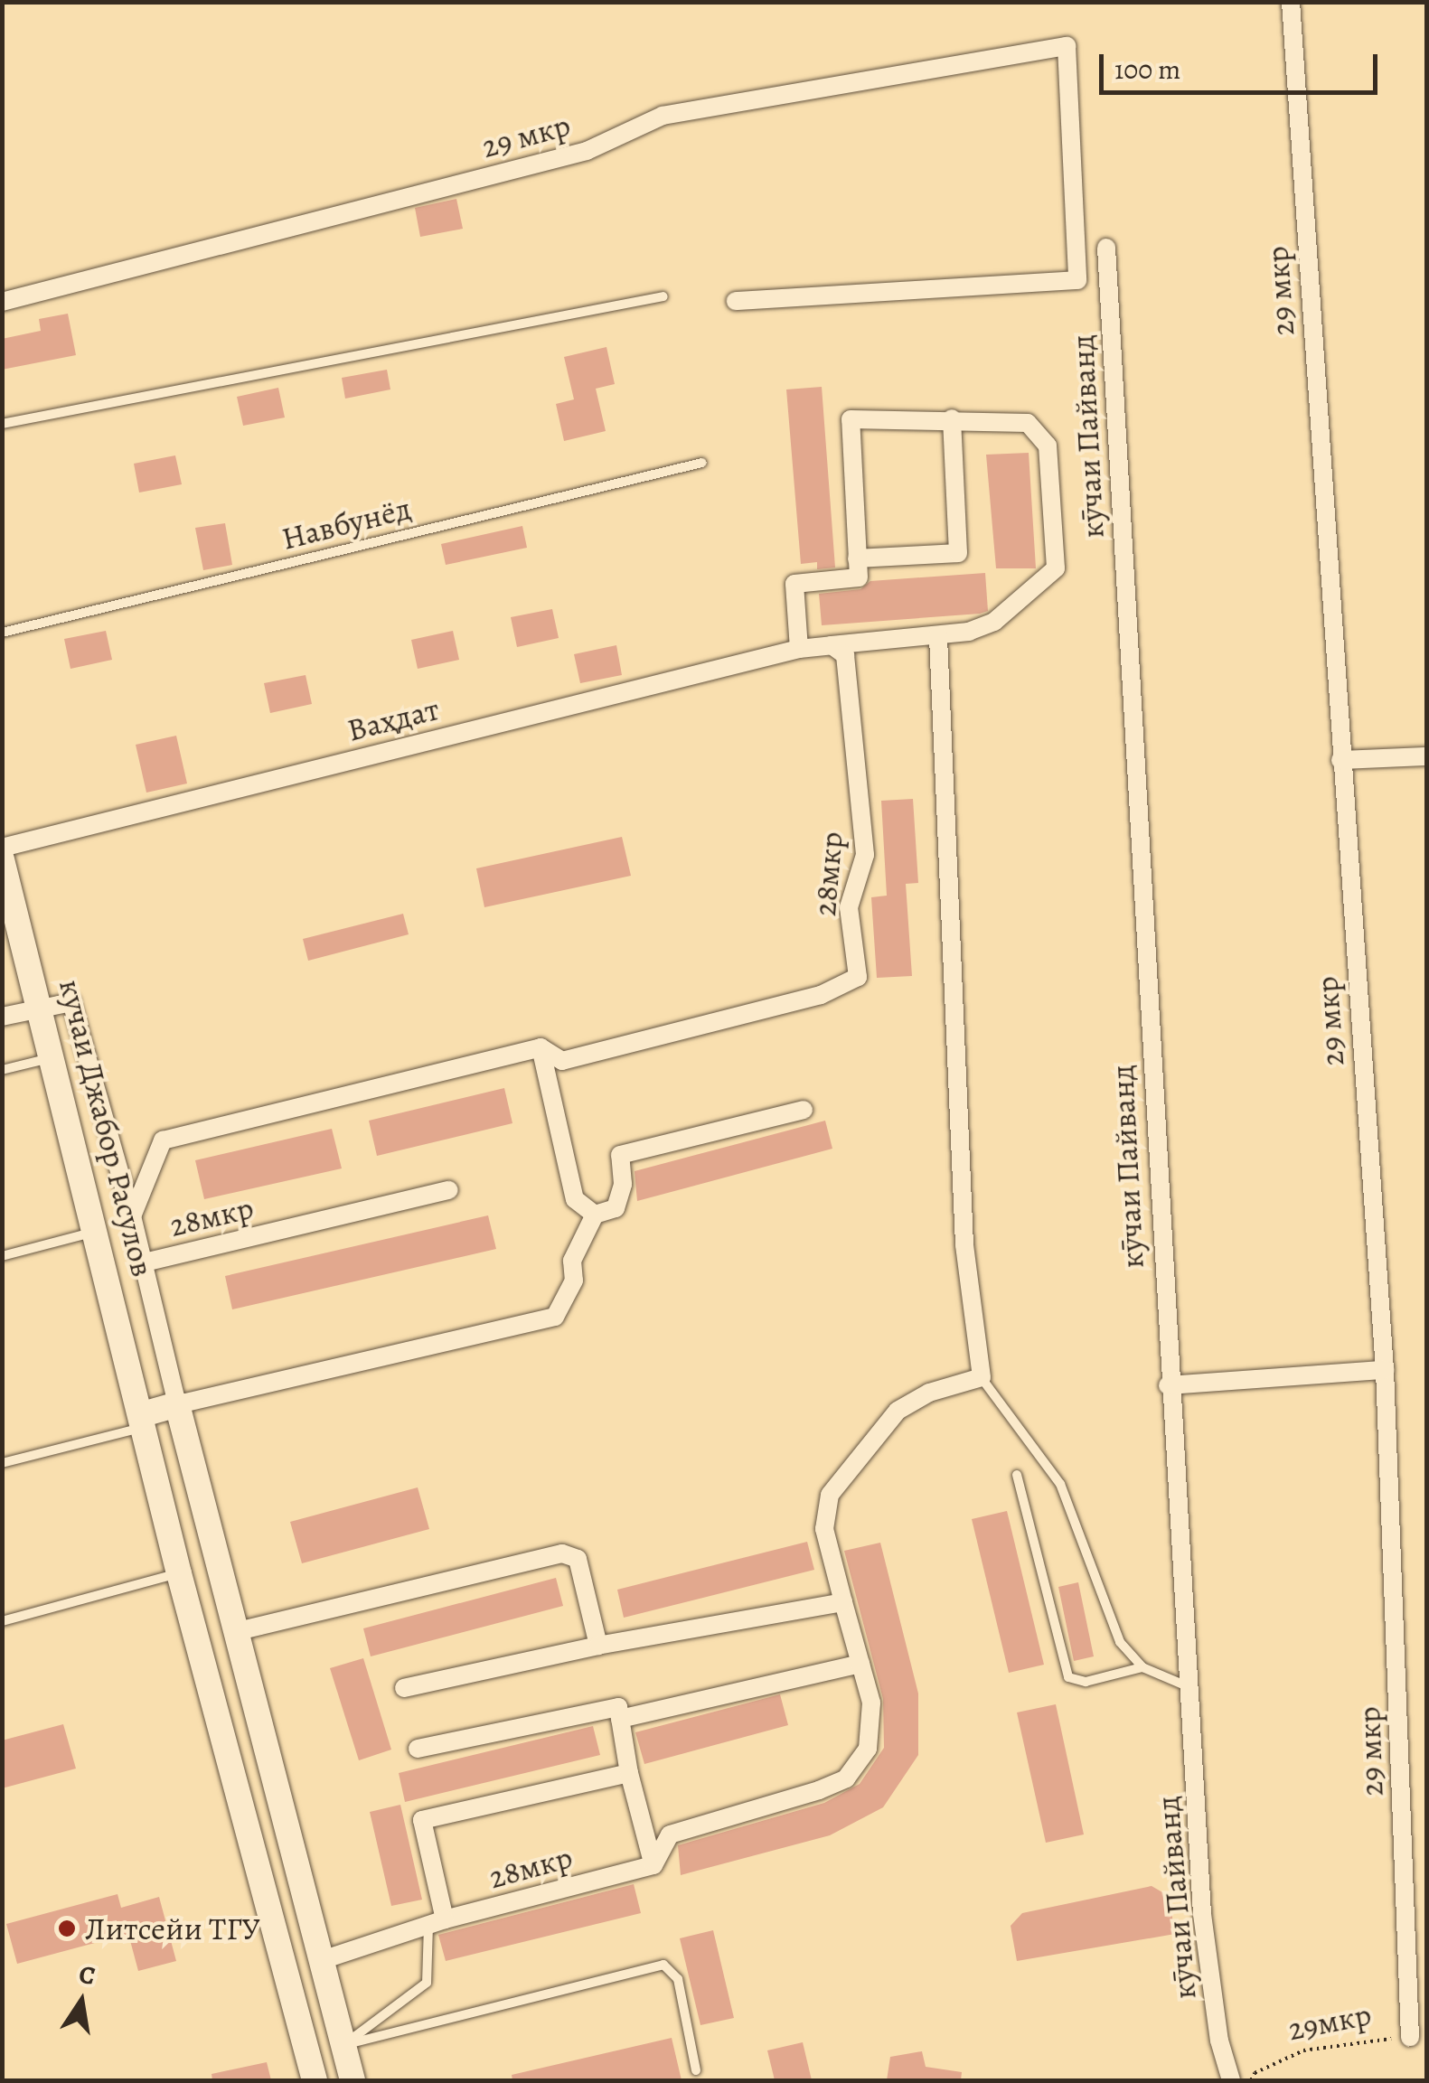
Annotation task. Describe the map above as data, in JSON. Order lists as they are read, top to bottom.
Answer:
{
  "streets": {
    "street": [
      "29 мкр",
      "кӯчаи Пайванд",
      "Ваҳдат",
      "28мкр",
      "кучаи Джабор Расулов"
    ],
    "lane": ["Навбунёд"],
    "path": ["29мкр"]
  },
  "crossings": [
    ["29 мкр", "29мкр"]
  ],
  "places": ["Литсейи ТГУ"],
  "scale_bar": "100 m",
  "north": "top"
}
